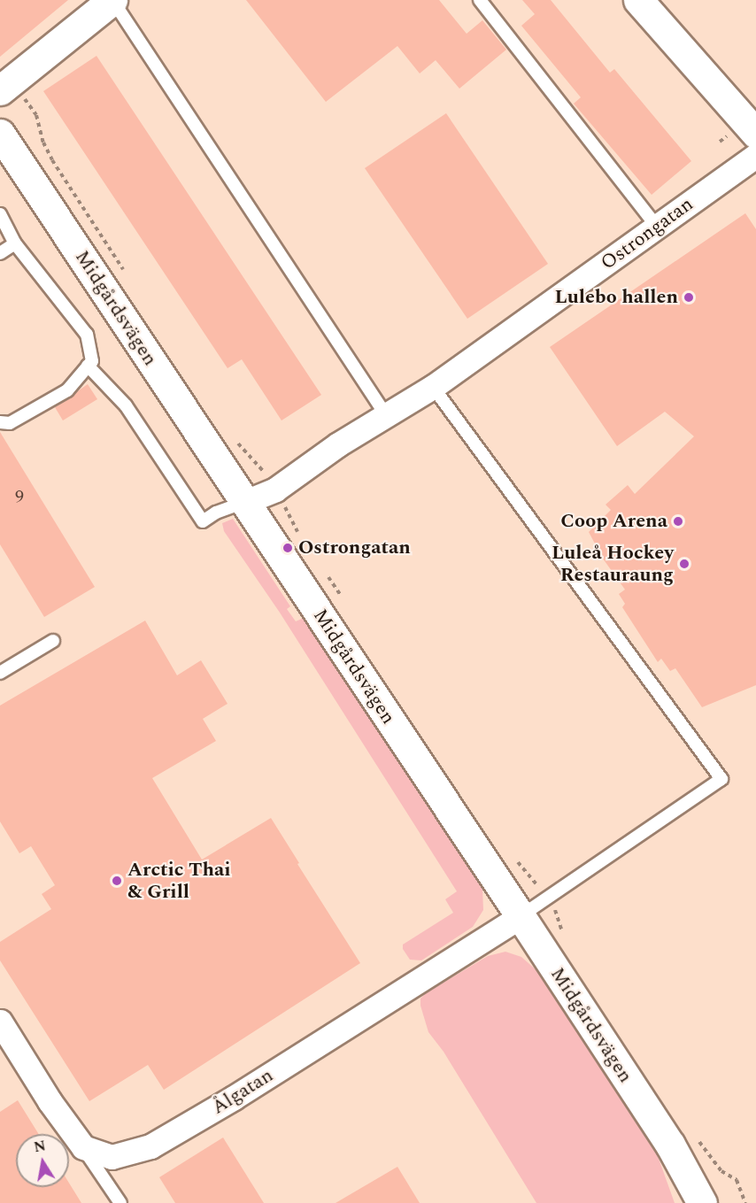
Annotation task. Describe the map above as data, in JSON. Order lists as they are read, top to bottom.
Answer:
{
  "streets": {
    "street": ["Ostrongatan", "Midgårdsvägen", "Ålgatan"]
  },
  "crossings": [
    ["Ostrongatan", "Midgårdsvägen"],
    ["Midgårdsvägen", "Ålgatan"]
  ],
  "places": [
    "Lulebo hallen",
    "Coop Arena",
    "Ostrongatan",
    "Luleå Hockey Restauraung",
    "Arctic Thai & Grill"
  ],
  "house_numbers": ["9"],
  "north": "top"
}
